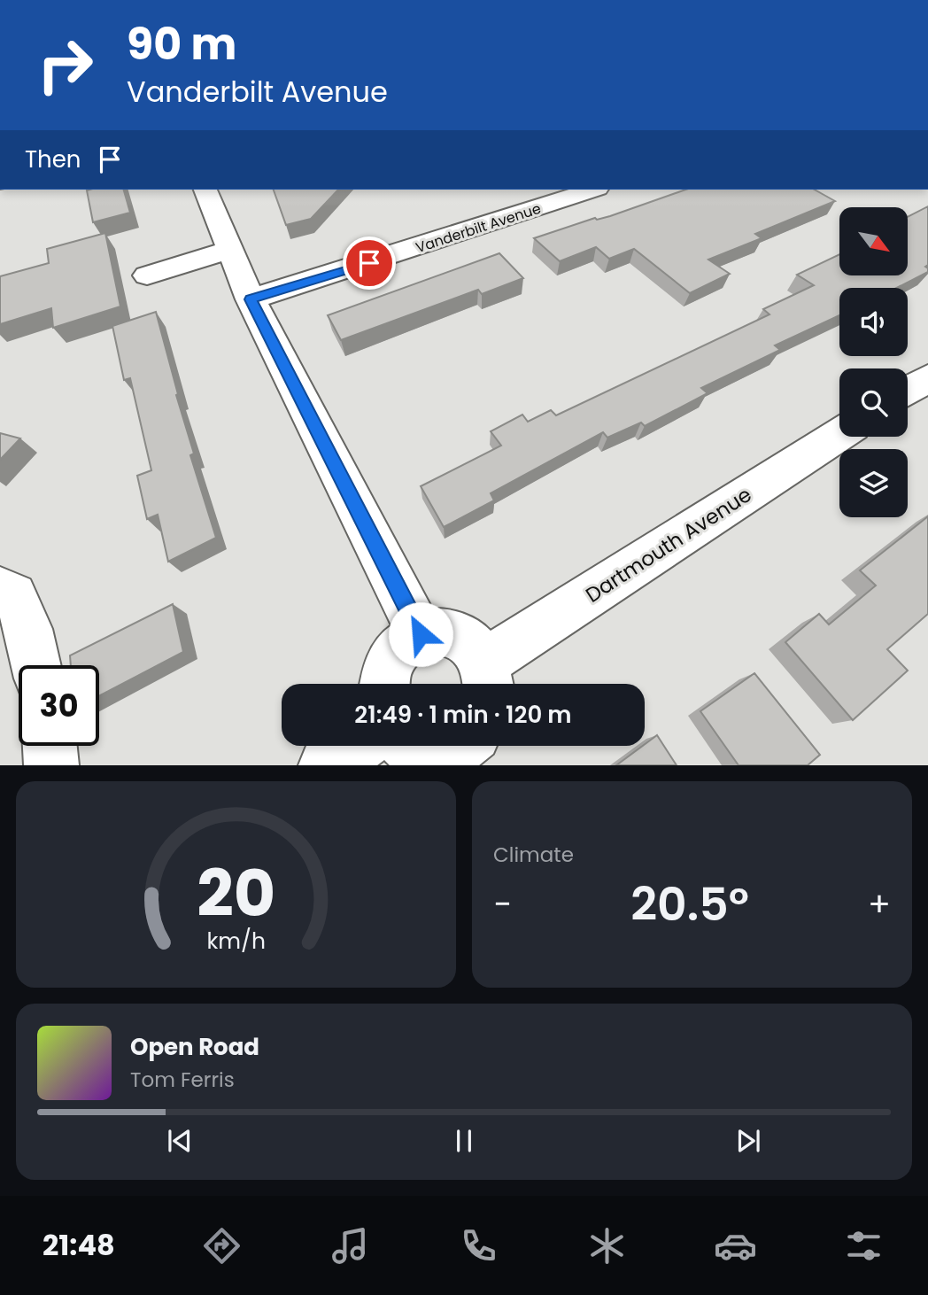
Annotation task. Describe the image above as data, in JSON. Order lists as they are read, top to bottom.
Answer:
{
  "streets": {
    "street": ["Vanderbilt Avenue", "Dartmouth Avenue"]
  },
  "north": "bottom right",
  "page": {
    "turn": ["90 m", "Vanderbilt Avenue"],
    "then": "Then",
    "limit": "30",
    "trip": "21:49 · 1 min · 120 m",
    "tile": "Climate",
    "heat": ["−", "20.5°", "+"],
    "song": ["Open Road", "Tom Ferris"],
    "tabs": "21:48",
    "gauge": ["20", "km/h"]
  }
}
